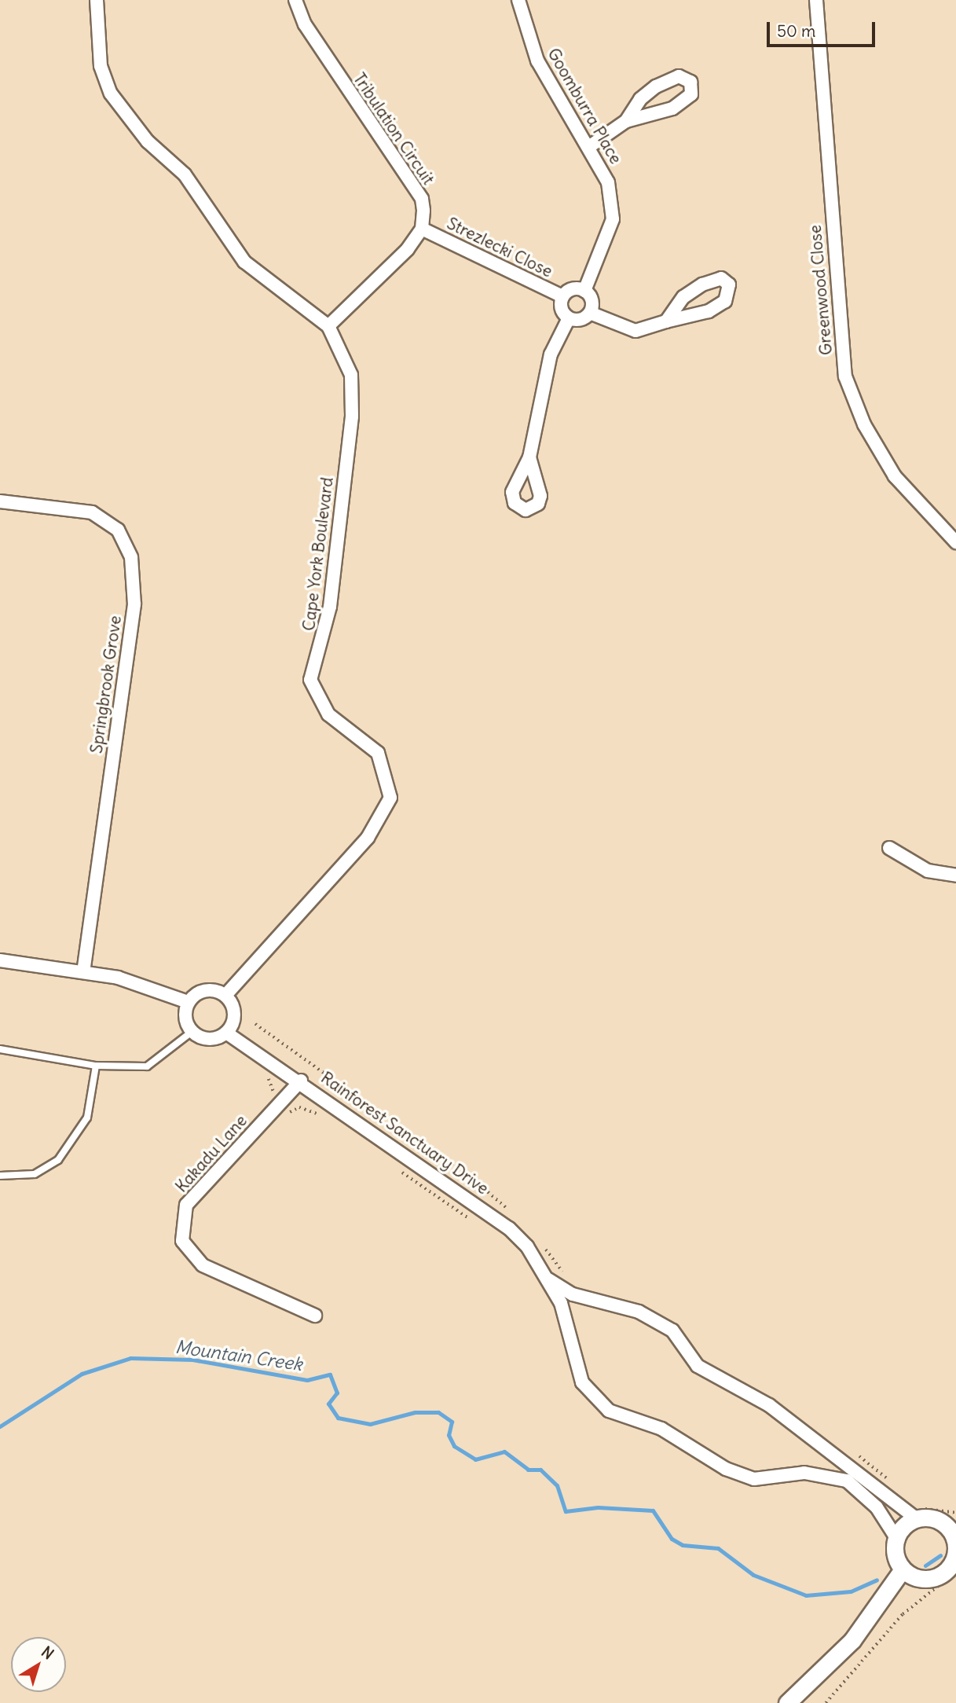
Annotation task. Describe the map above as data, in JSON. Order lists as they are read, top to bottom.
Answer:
{
  "streets": {
    "street": [
      "Goomburra Place",
      "Tribulation Circuit",
      "Strezlecki Close",
      "Greenwood Close",
      "Cape York Boulevard",
      "Springbrook Grove",
      "Rainforest Sanctuary Drive",
      "Kakadu Lane"
    ]
  },
  "crossings": [
    ["Goomburra Place", "Strezlecki Close"],
    ["Tribulation Circuit", "Strezlecki Close"],
    ["Cape York Boulevard", "Rainforest Sanctuary Drive"],
    ["Rainforest Sanctuary Drive", "Kakadu Lane"]
  ],
  "water": ["Mountain Creek"],
  "scale_bar": "50 m",
  "north": "top right"
}
